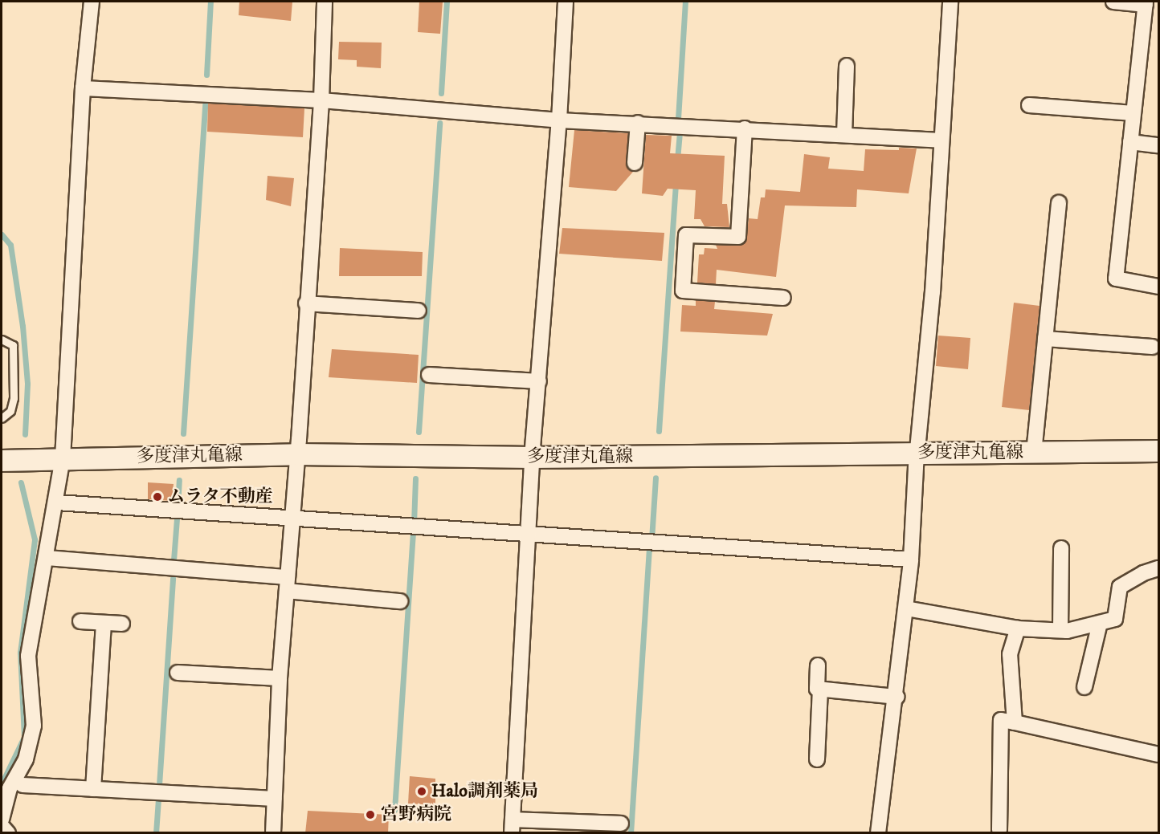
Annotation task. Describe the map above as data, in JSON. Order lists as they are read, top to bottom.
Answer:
{
  "streets": {
    "main road": ["多度津丸亀線"]
  },
  "places": ["ムラタ不動産", "Halo調剤薬局", "宮野病院"]
}
